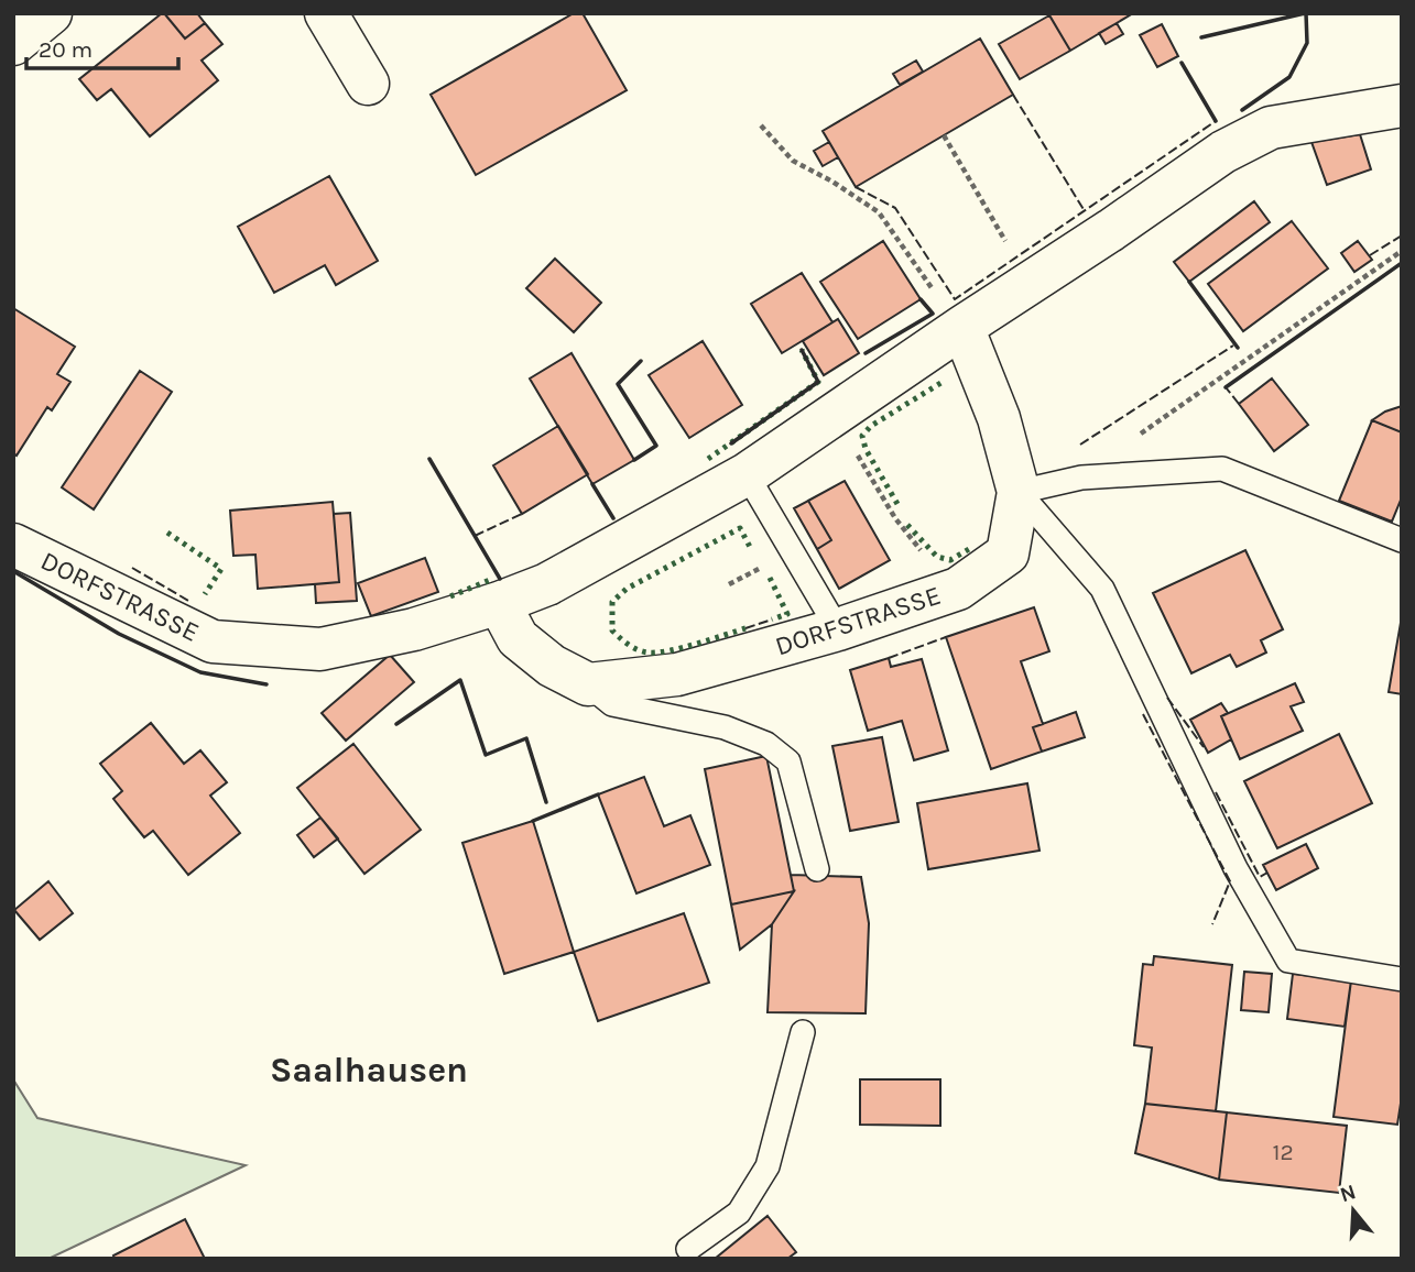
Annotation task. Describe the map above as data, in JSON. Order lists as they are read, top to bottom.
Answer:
{
  "streets": {
    "street": ["DORFSTRASSE"]
  },
  "districts": ["Saalhausen"],
  "house_numbers": ["12"],
  "scale_bar": "20 m",
  "north": "top"
}
